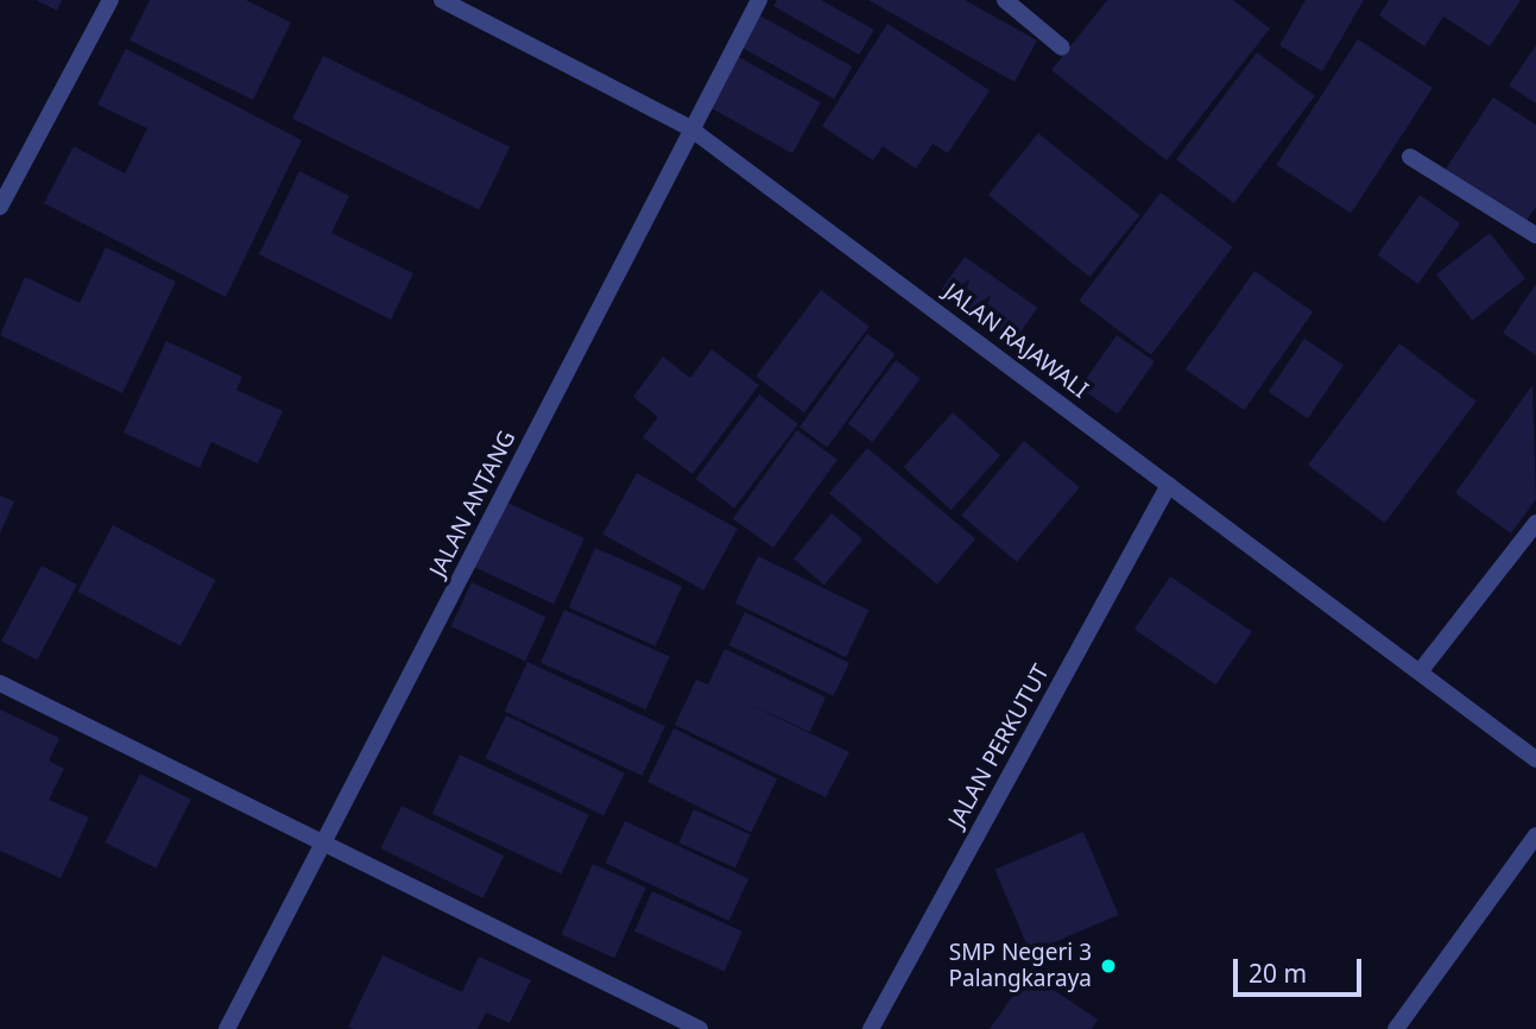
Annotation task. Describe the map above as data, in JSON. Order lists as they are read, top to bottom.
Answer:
{
  "streets": {
    "street": ["JALAN RAJAWALI", "JALAN ANTANG", "JALAN PERKUTUT"]
  },
  "crossings": [
    ["JALAN RAJAWALI", "JALAN ANTANG"],
    ["JALAN RAJAWALI", "JALAN PERKUTUT"]
  ],
  "places": ["SMP Negeri 3 Palangkaraya"],
  "scale_bar": "20 m"
}
